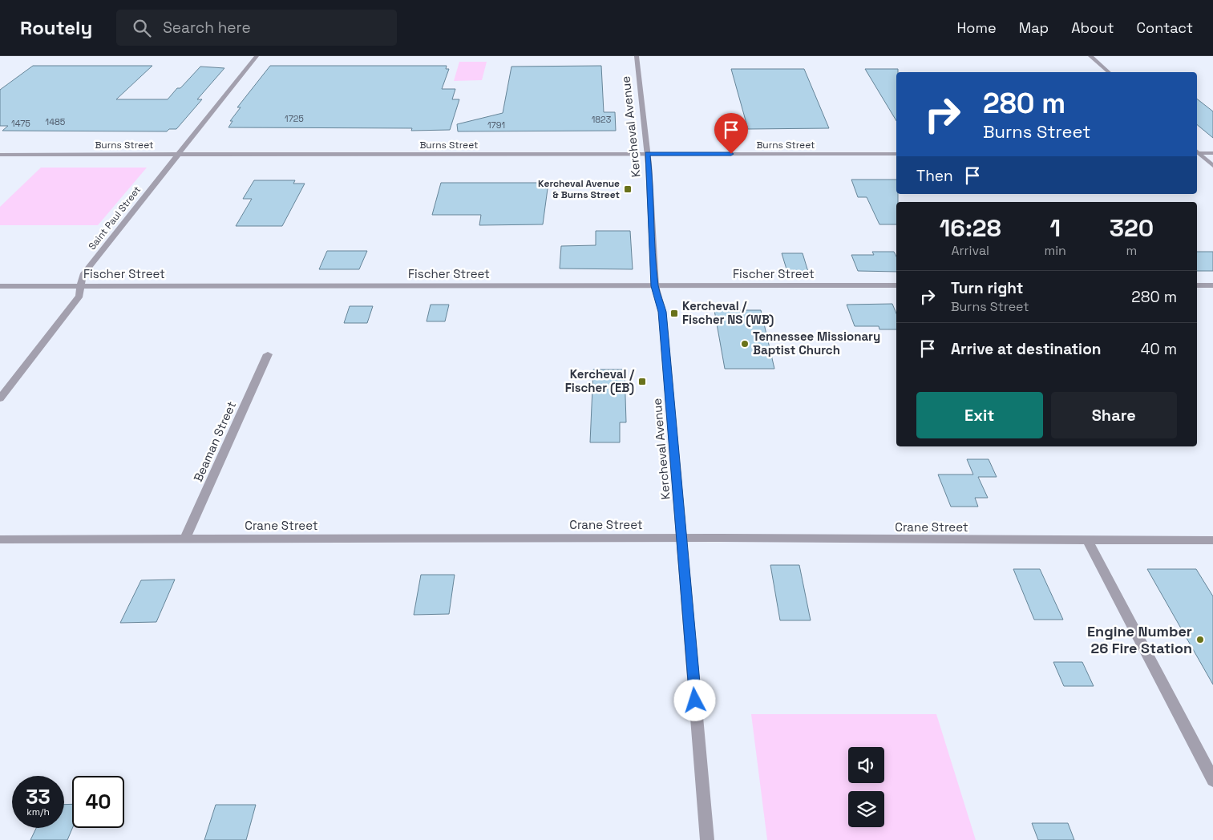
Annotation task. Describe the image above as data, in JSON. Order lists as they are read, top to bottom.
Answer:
{
  "streets": {
    "street": [
      "Kercheval Avenue",
      "Burns Street",
      "Saint Paul Street",
      "Fischer Street",
      "Beaman Street",
      "Crane Street"
    ]
  },
  "crossings": [
    ["Kercheval Avenue", "Burns Street"],
    ["Kercheval Avenue", "Fischer Street"],
    ["Kercheval Avenue", "Crane Street"],
    ["Burns Street", "Saint Paul Street"],
    ["Saint Paul Street", "Fischer Street"],
    ["Beaman Street", "Crane Street"]
  ],
  "places": {
    "transit": ["Kercheval Avenue & Burns Street", "Kercheval / Fischer NS (WB)", "Kercheval / Fischer (EB)"],
    "other": ["Tennessee Missionary Baptist Church", "Engine Number 26 Fire Station"]
  },
  "house_numbers": [
    "1725",
    "1823",
    "1485",
    "1475",
    "1791"
  ],
  "page": {
    "header": "Routely",
    "search": "Search here",
    "nav": [
      "Home",
      "Map",
      "About",
      "Contact"
    ],
    "turn": ["280 m", "Burns Street"],
    "then": "Then",
    "eta": [
      "16:28",
      "Arrival",
      "1",
      "min",
      "320",
      "m"
    ],
    "list": [
      {
        "name": "Turn right",
        "note": "Burns Street",
        "value": "280 m"
      },
      {
        "name": "Arrive at destination",
        "value": "40 m"
      }
    ],
    "buttons": ["Exit", "Share"],
    "speed": "33 km/h",
    "limit": "40"
  }
}
